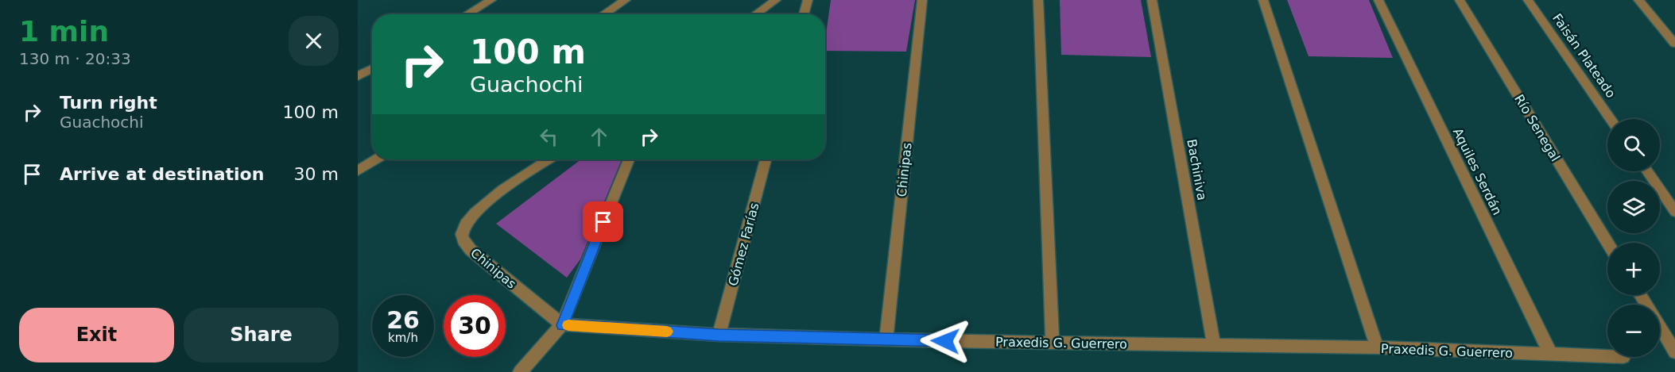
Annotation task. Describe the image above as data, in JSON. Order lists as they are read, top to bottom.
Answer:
{
  "streets": {
    "street": [
      "Faisán Plateado",
      "Río Senegal",
      "Chinipas",
      "Bachiniva",
      "Aquiles Serdán",
      "Gómez Farías",
      "Praxedis G. Guerrero"
    ]
  },
  "crossings": [
    ["Chinipas", "Praxedis G. Guerrero"],
    ["Bachiniva", "Praxedis G. Guerrero"],
    ["Aquiles Serdán", "Praxedis G. Guerrero"],
    ["Gómez Farías", "Praxedis G. Guerrero"]
  ],
  "page": {
    "heading": ["1 min", "130 m · 20:33"],
    "turn": ["100 m", "Guachochi"],
    "list": [
      {
        "name": "Turn right",
        "note": "Guachochi",
        "value": "100 m"
      },
      {
        "name": "Arrive at destination",
        "value": "30 m"
      }
    ],
    "map_buttons": ["+", "−"],
    "speed": "26 km/h",
    "limit": "30",
    "buttons": ["Exit", "Share"]
  }
}
